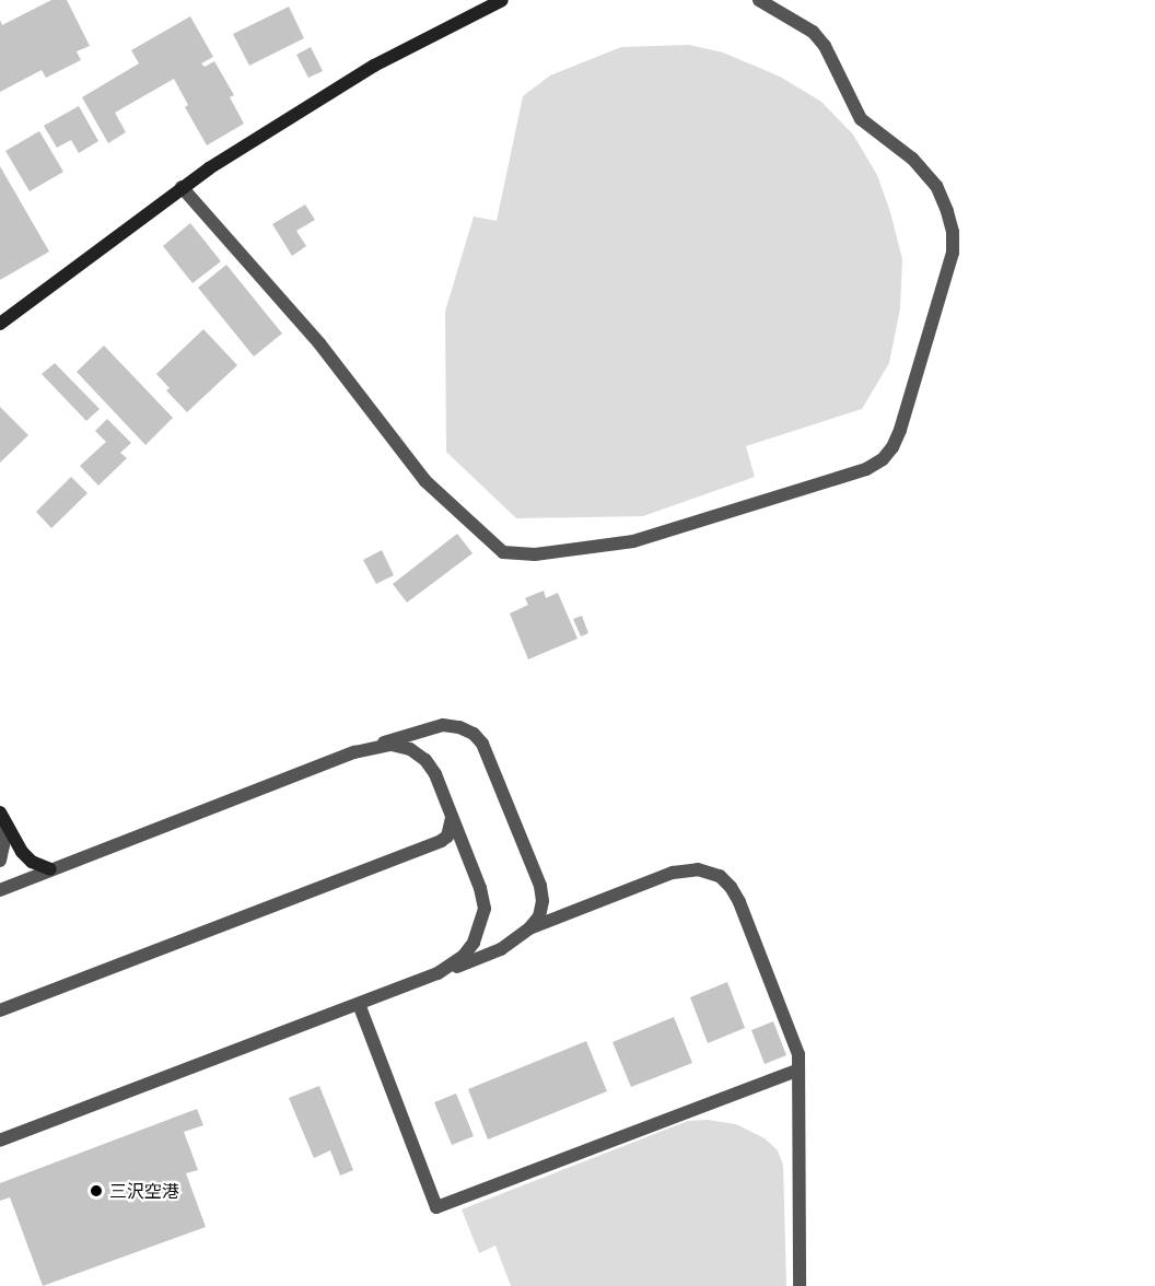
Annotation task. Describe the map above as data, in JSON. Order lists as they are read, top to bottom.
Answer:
{
  "places": ["三沢空港"]
}
